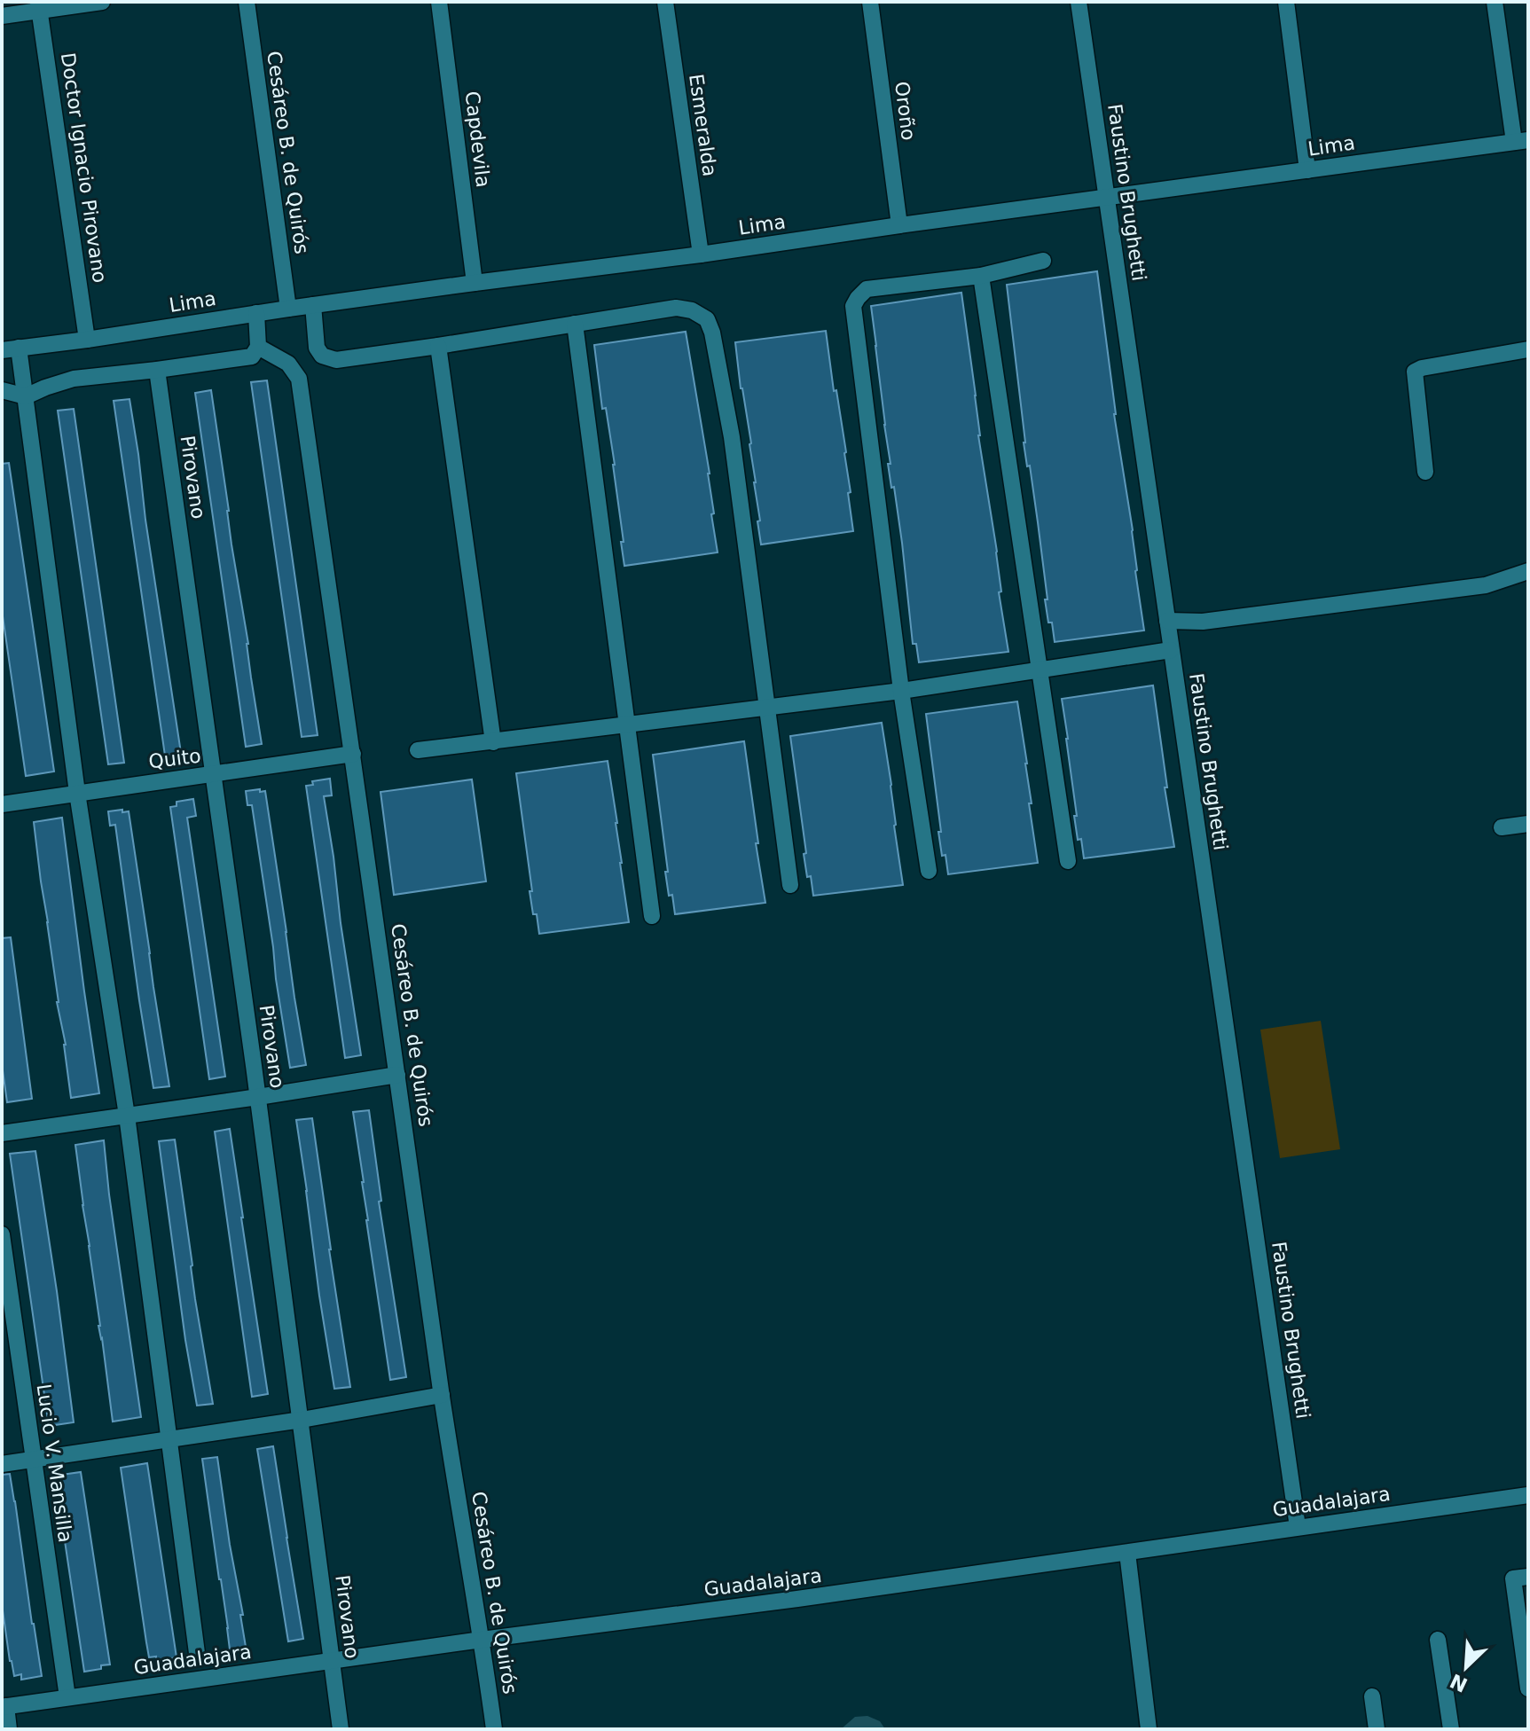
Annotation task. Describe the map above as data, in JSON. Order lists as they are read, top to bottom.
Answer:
{
  "streets": {
    "street": [
      "Oroño",
      "Esmeralda",
      "Capdevila",
      "Lima",
      "Cesáreo B. de Quirós",
      "Doctor Ignacio Pirovano",
      "Faustino Brughetti",
      "Pirovano",
      "Quito",
      "Lucio V. Mansilla",
      "Guadalajara"
    ]
  },
  "crossings": [
    ["Oroño", "Lima"],
    ["Esmeralda", "Lima"],
    ["Capdevila", "Lima"],
    ["Lima", "Cesáreo B. de Quirós"],
    ["Lima", "Doctor Ignacio Pirovano"],
    ["Lima", "Faustino Brughetti"],
    ["Cesáreo B. de Quirós", "Quito"],
    ["Cesáreo B. de Quirós", "Guadalajara"],
    ["Faustino Brughetti", "Guadalajara"],
    ["Pirovano", "Quito"],
    ["Pirovano", "Guadalajara"],
    ["Lucio V. Mansilla", "Guadalajara"]
  ],
  "north": "bottom left"
}
